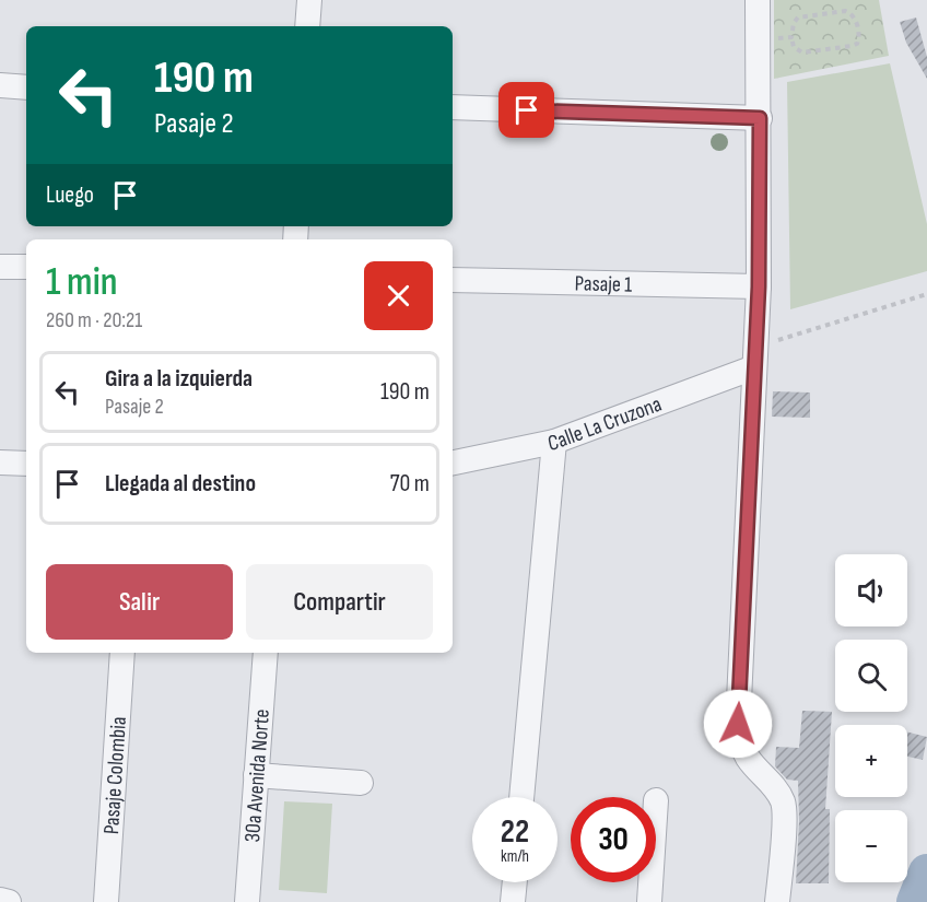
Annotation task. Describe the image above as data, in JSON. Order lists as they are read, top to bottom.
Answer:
{
  "streets": {
    "street": [
      "Pasaje 1",
      "Calle La Cruzona",
      "30a Avenida Norte",
      "Pasaje Colombia"
    ]
  },
  "page": {
    "turn": ["190 m", "Pasaje 2"],
    "then": "Luego",
    "heading": ["1 min", "260 m · 20:21"],
    "list": [
      {
        "name": "Gira a la izquierda",
        "note": "Pasaje 2",
        "value": "190 m"
      },
      {
        "name": "Llegada al destino",
        "value": "70 m"
      }
    ],
    "buttons": ["Salir", "Compartir"],
    "map_buttons": ["+", "−"],
    "speed": "22 km/h",
    "limit": "30"
  }
}
